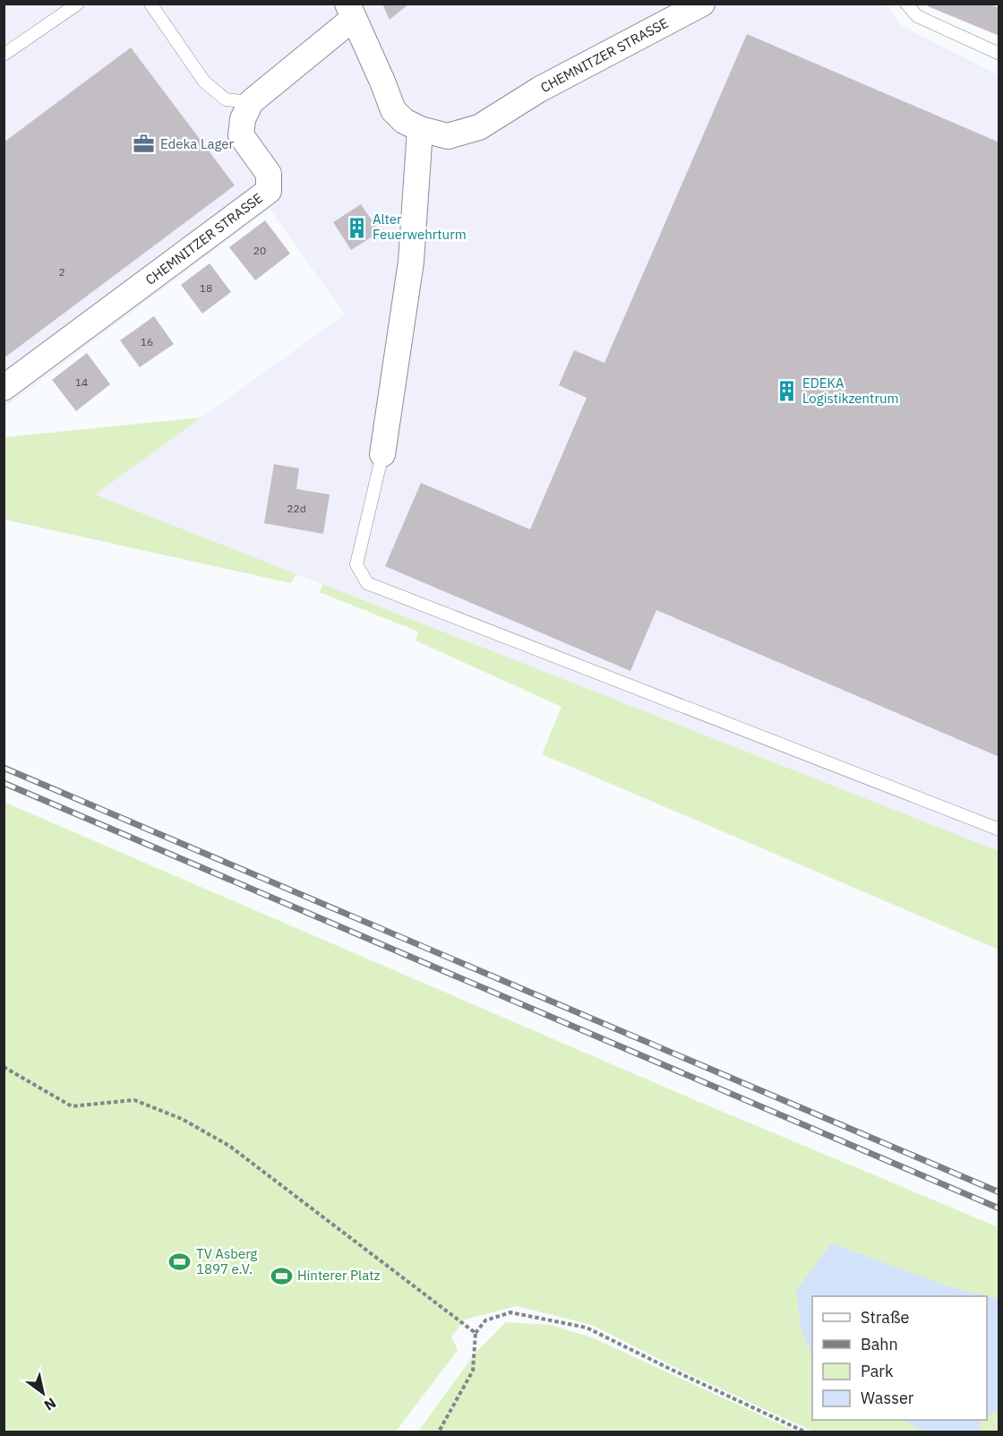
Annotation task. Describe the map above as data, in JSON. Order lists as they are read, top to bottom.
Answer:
{
  "streets": {
    "street": ["CHEMNITZER STRASSE"]
  },
  "places": {
    "office": ["Edeka Lager"],
    "building": ["Alter Feuerwehrturm", "EDEKA Logistikzentrum"],
    "sports": ["TV Asberg 1897 e.V.", "Hinterer Platz"]
  },
  "house_numbers": [
    "20",
    "2",
    "18",
    "16",
    "14",
    "22d"
  ],
  "legend": [
    "Straße",
    "Bahn",
    "Park",
    "Wasser"
  ],
  "north": "bottom right"
}
